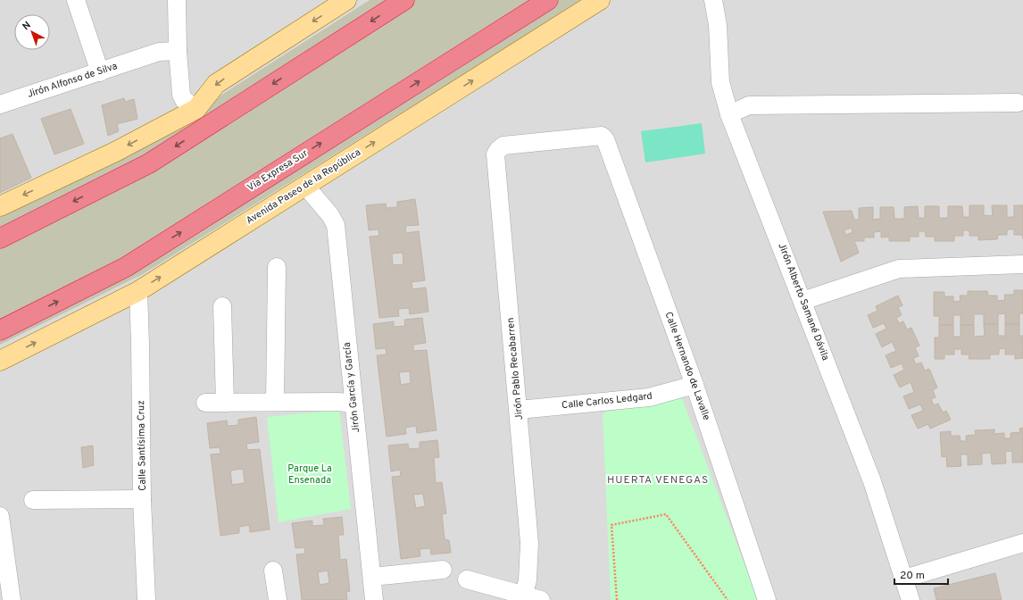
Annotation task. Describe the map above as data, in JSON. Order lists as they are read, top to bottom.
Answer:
{
  "streets": {
    "highway": ["Via Expresa Sur"],
    "main road": ["Avenida Paseo de la República"],
    "street": [
      "Jirón Alfonso de Silva",
      "Jirón Alberto Samané Dávila",
      "Calle Hernando de Lavalle",
      "Jirón Pablo Recabarren",
      "Jirón García y García",
      "Calle Carlos Ledgard",
      "Calle Santísima Cruz"
    ]
  },
  "crossings": [
    ["Avenida Paseo de la República", "Jirón García y García"],
    ["Avenida Paseo de la República", "Calle Santísima Cruz"],
    ["Calle Hernando de Lavalle", "Jirón Pablo Recabarren"],
    ["Calle Hernando de Lavalle", "Calle Carlos Ledgard"],
    ["Jirón Pablo Recabarren", "Calle Carlos Ledgard"]
  ],
  "districts": ["HUERTA VENEGAS"],
  "parks": ["Parque La Ensenada"],
  "scale_bar": "20 m",
  "north": "top left"
}
